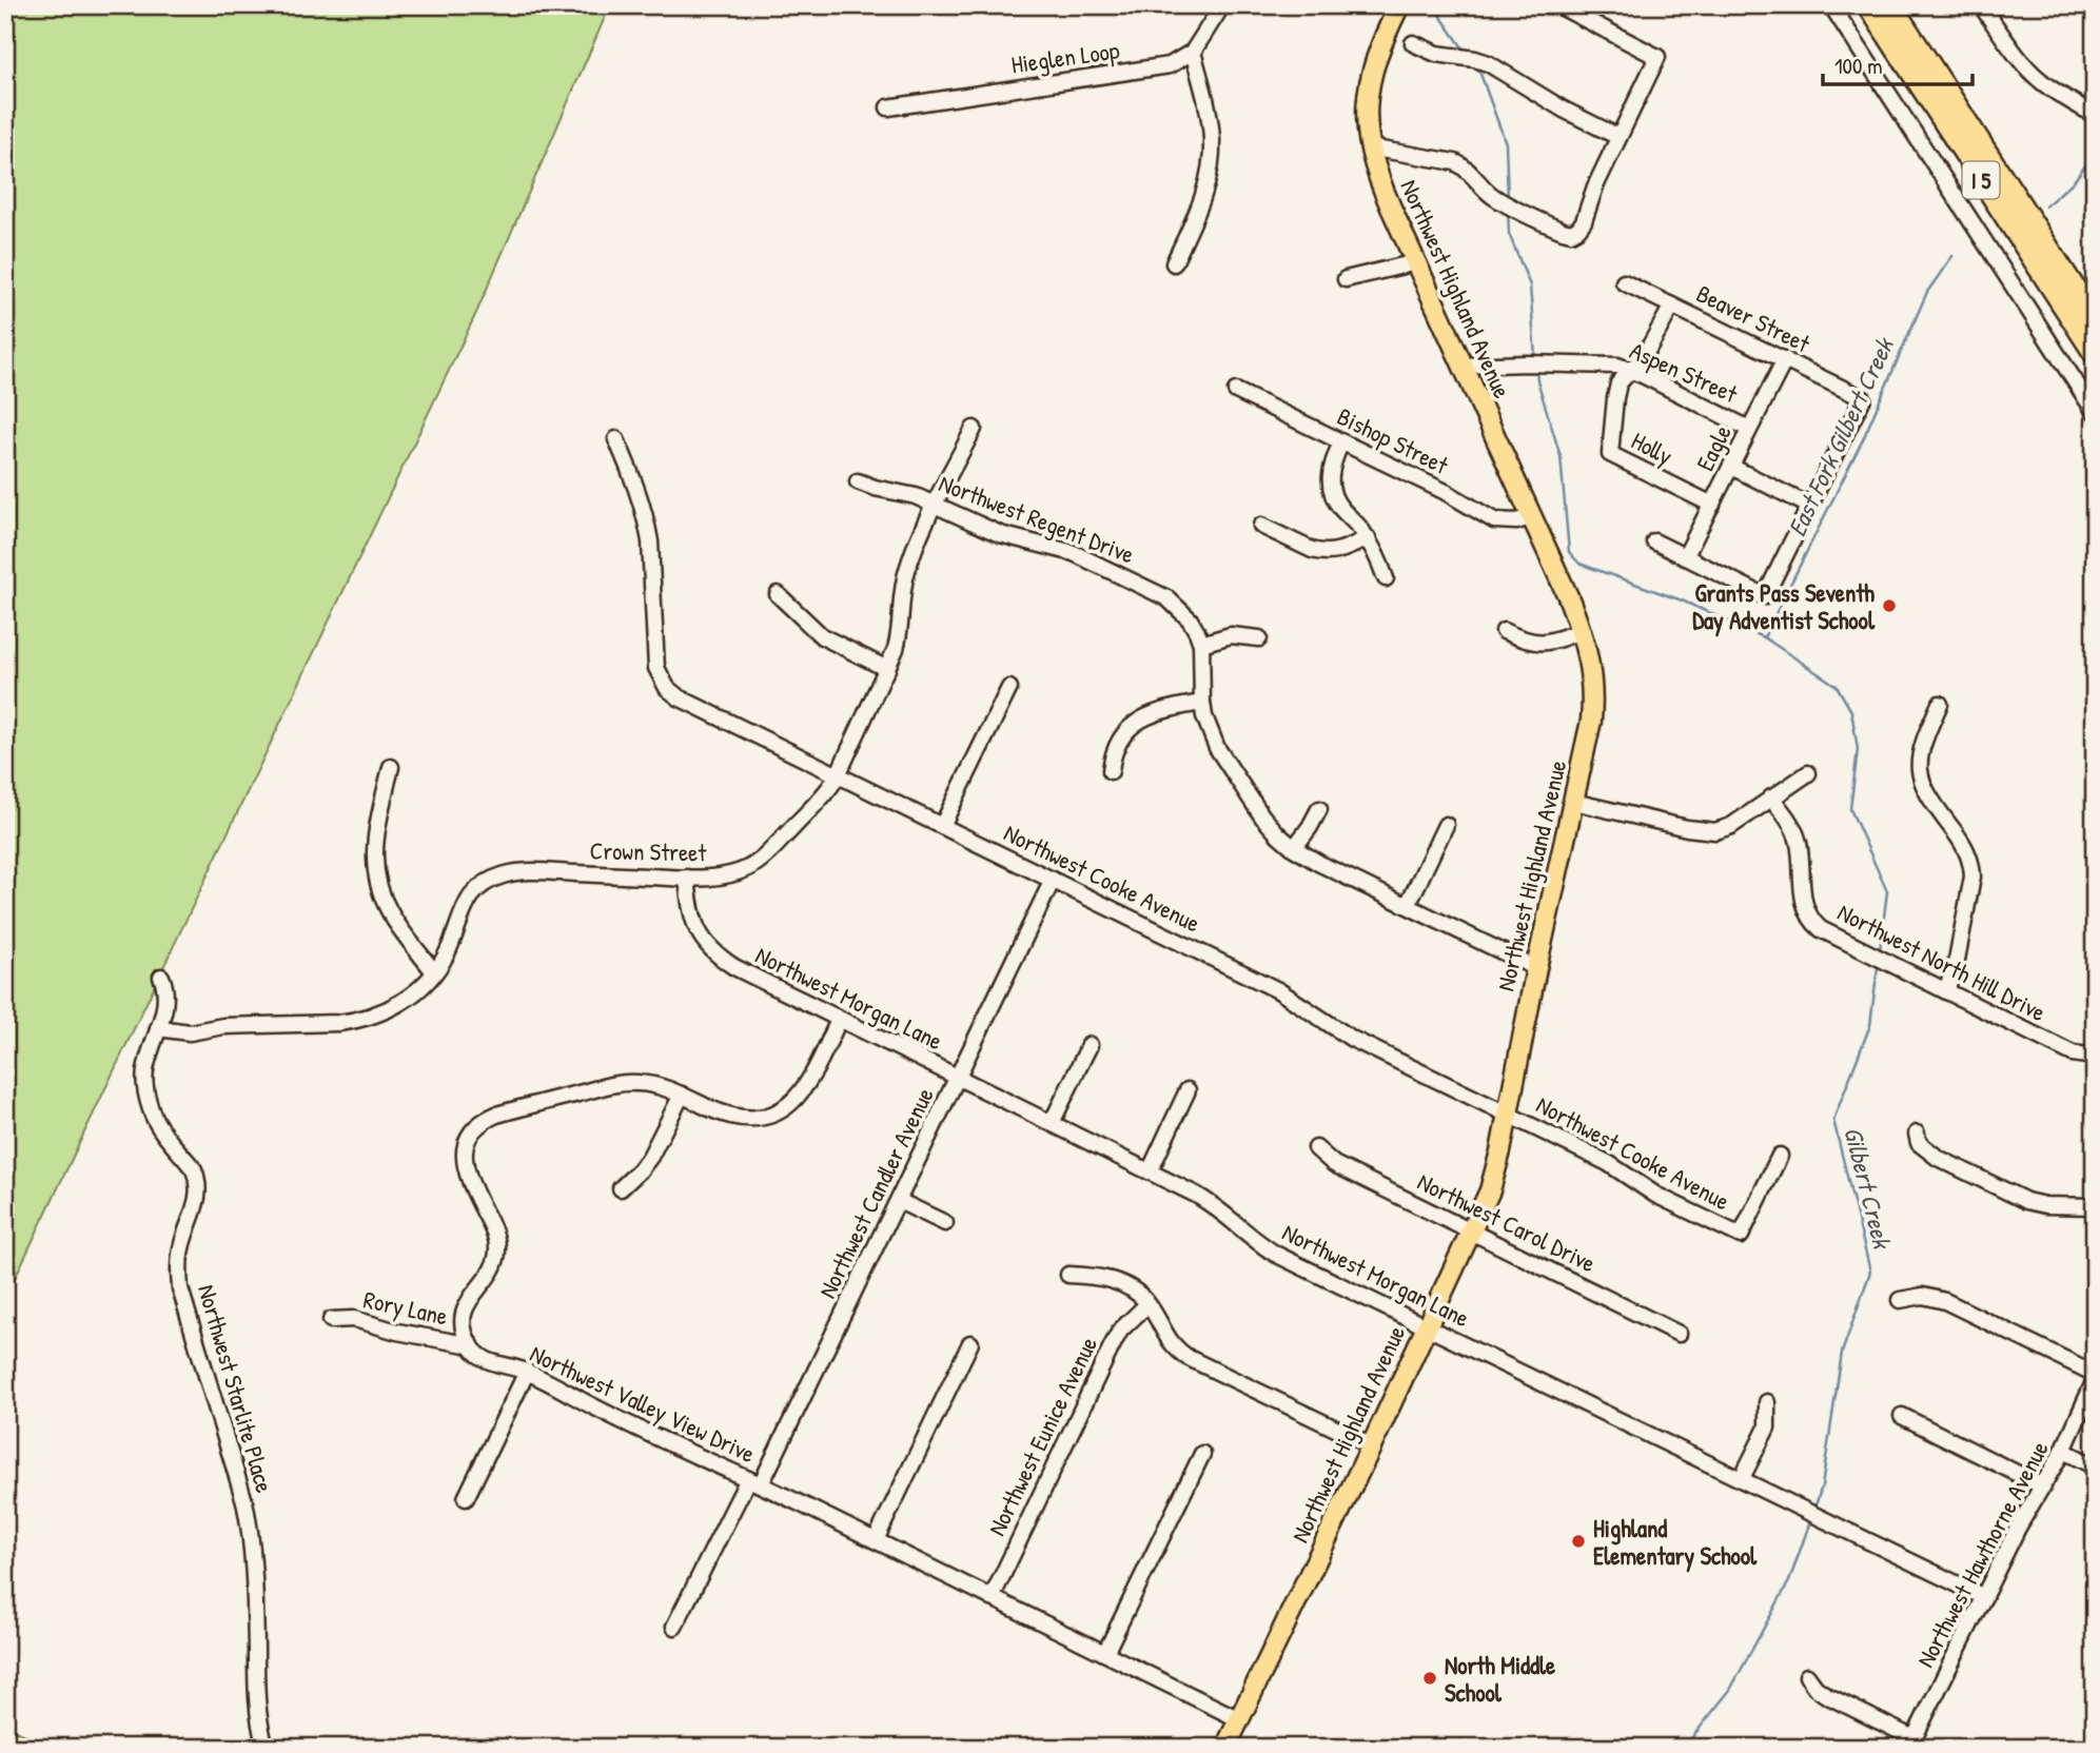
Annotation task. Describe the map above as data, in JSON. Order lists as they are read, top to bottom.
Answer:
{
  "streets": {
    "highway": ["I 5"],
    "main road": ["Northwest Highland Avenue"],
    "street": [
      "Hieglen Loop",
      "Beaver Street",
      "Aspen Street",
      "Bishop Street",
      "Holly",
      "Eagle",
      "Northwest Regent Drive",
      "Crown Street",
      "Northwest Cooke Avenue",
      "Northwest North Hill Drive",
      "Northwest Morgan Lane",
      "Northwest Candler Avenue",
      "Northwest Carol Drive",
      "Rory Lane",
      "Northwest Starlite Place",
      "Northwest Valley View Drive",
      "Northwest Eunice Avenue",
      "Northwest Hawthorne Avenue"
    ]
  },
  "crossings": [
    ["Northwest Highland Avenue", "Aspen Street"],
    ["Northwest Highland Avenue", "Bishop Street"],
    ["Northwest Highland Avenue", "Northwest Cooke Avenue"],
    ["Northwest Highland Avenue", "Northwest Morgan Lane"],
    ["Northwest Highland Avenue", "Northwest Carol Drive"],
    ["Northwest Highland Avenue", "Northwest Valley View Drive"],
    ["Beaver Street", "Eagle"],
    ["Aspen Street", "Holly"],
    ["Aspen Street", "Eagle"],
    ["Holly", "Eagle"],
    ["Northwest Regent Drive", "Crown Street"],
    ["Crown Street", "Northwest Cooke Avenue"],
    ["Crown Street", "Northwest Morgan Lane"],
    ["Crown Street", "Northwest Starlite Place"],
    ["Northwest Cooke Avenue", "Northwest Candler Avenue"],
    ["Northwest Morgan Lane", "Northwest Candler Avenue"],
    ["Northwest Morgan Lane", "Northwest Hawthorne Avenue"],
    ["Northwest Candler Avenue", "Northwest Valley View Drive"],
    ["Rory Lane", "Northwest Valley View Drive"],
    ["Northwest Valley View Drive", "Northwest Eunice Avenue"]
  ],
  "water": ["East Fork Gilbert Creek", "Gilbert Creek"],
  "places": ["Grants Pass Seventh Day Adventist School", "Highland Elementary School", "North Middle School"],
  "scale_bar": "100 m"
}
